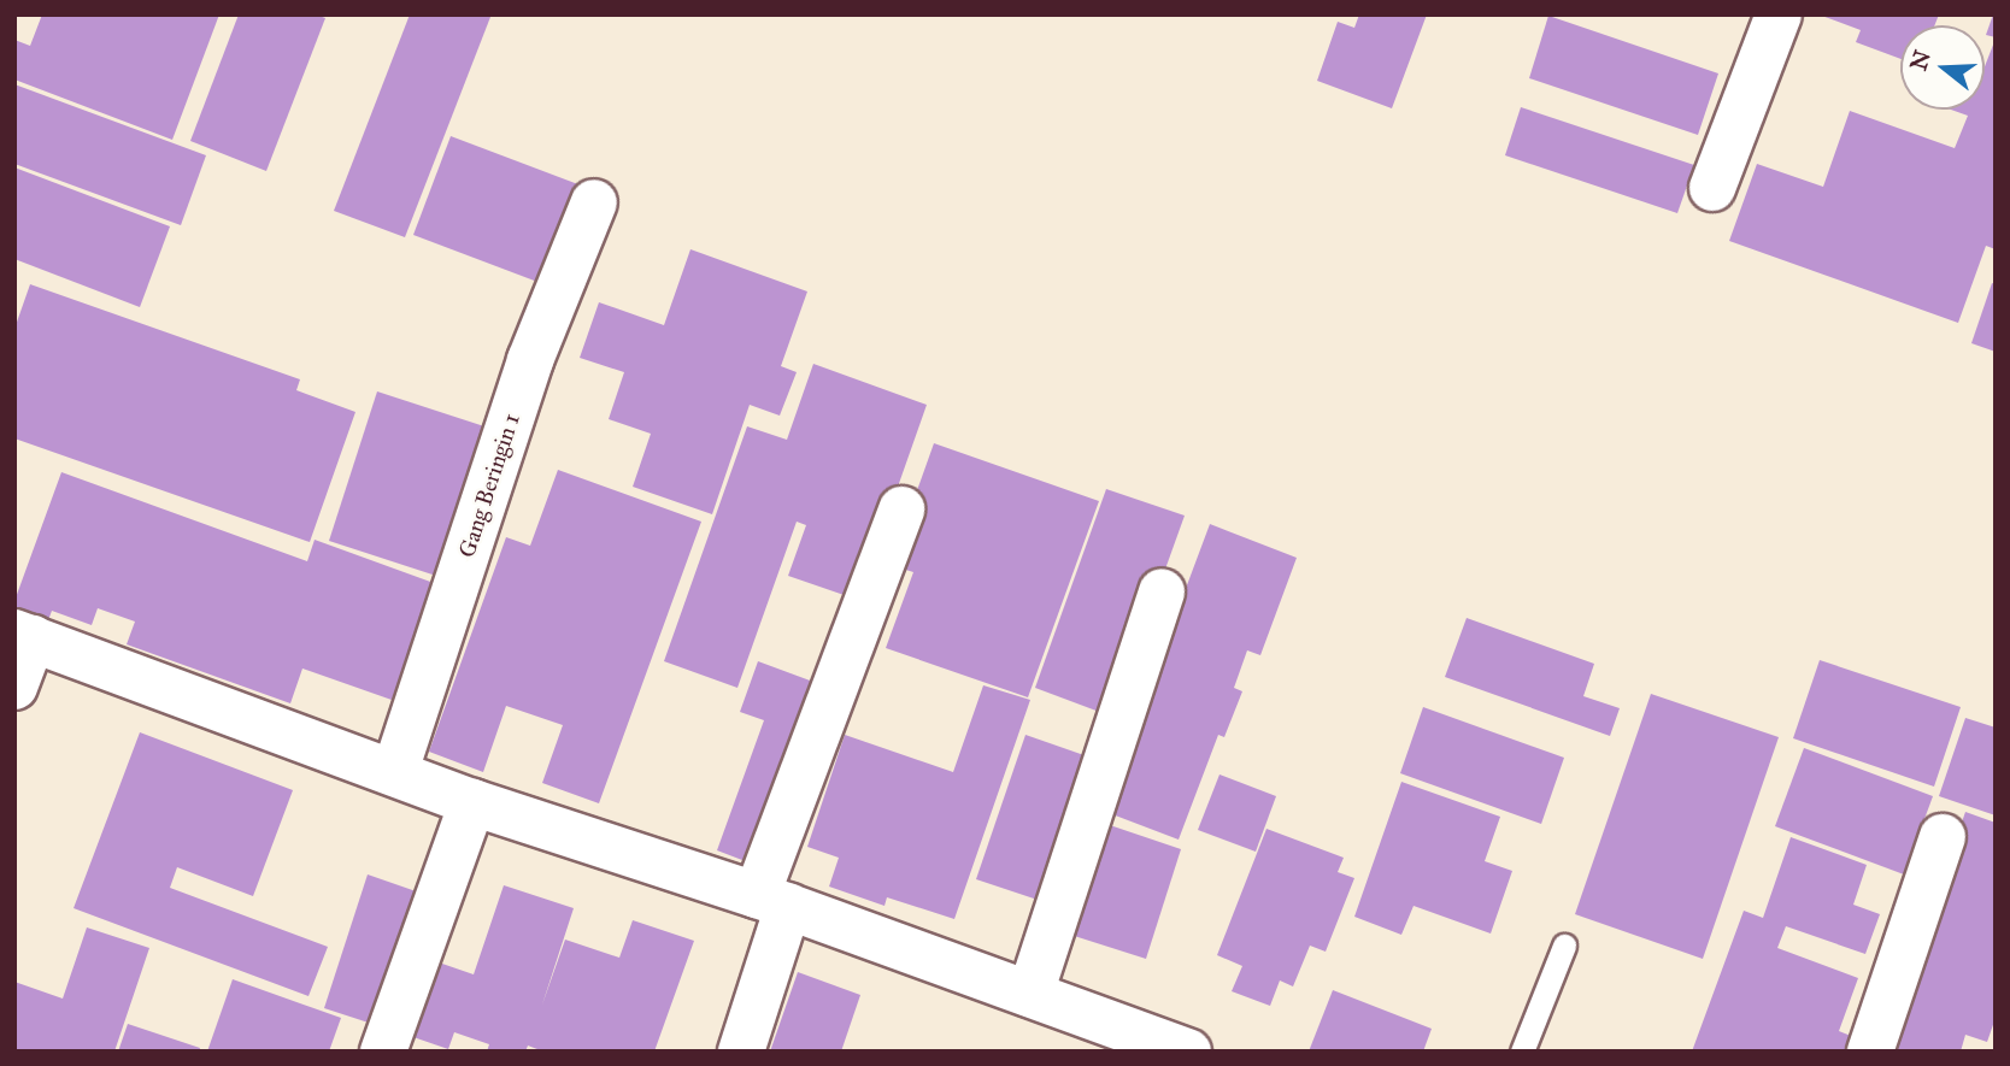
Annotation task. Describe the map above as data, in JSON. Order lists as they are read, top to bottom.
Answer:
{
  "streets": {
    "street": ["Gang Beringin 1"]
  },
  "north": "left"
}
